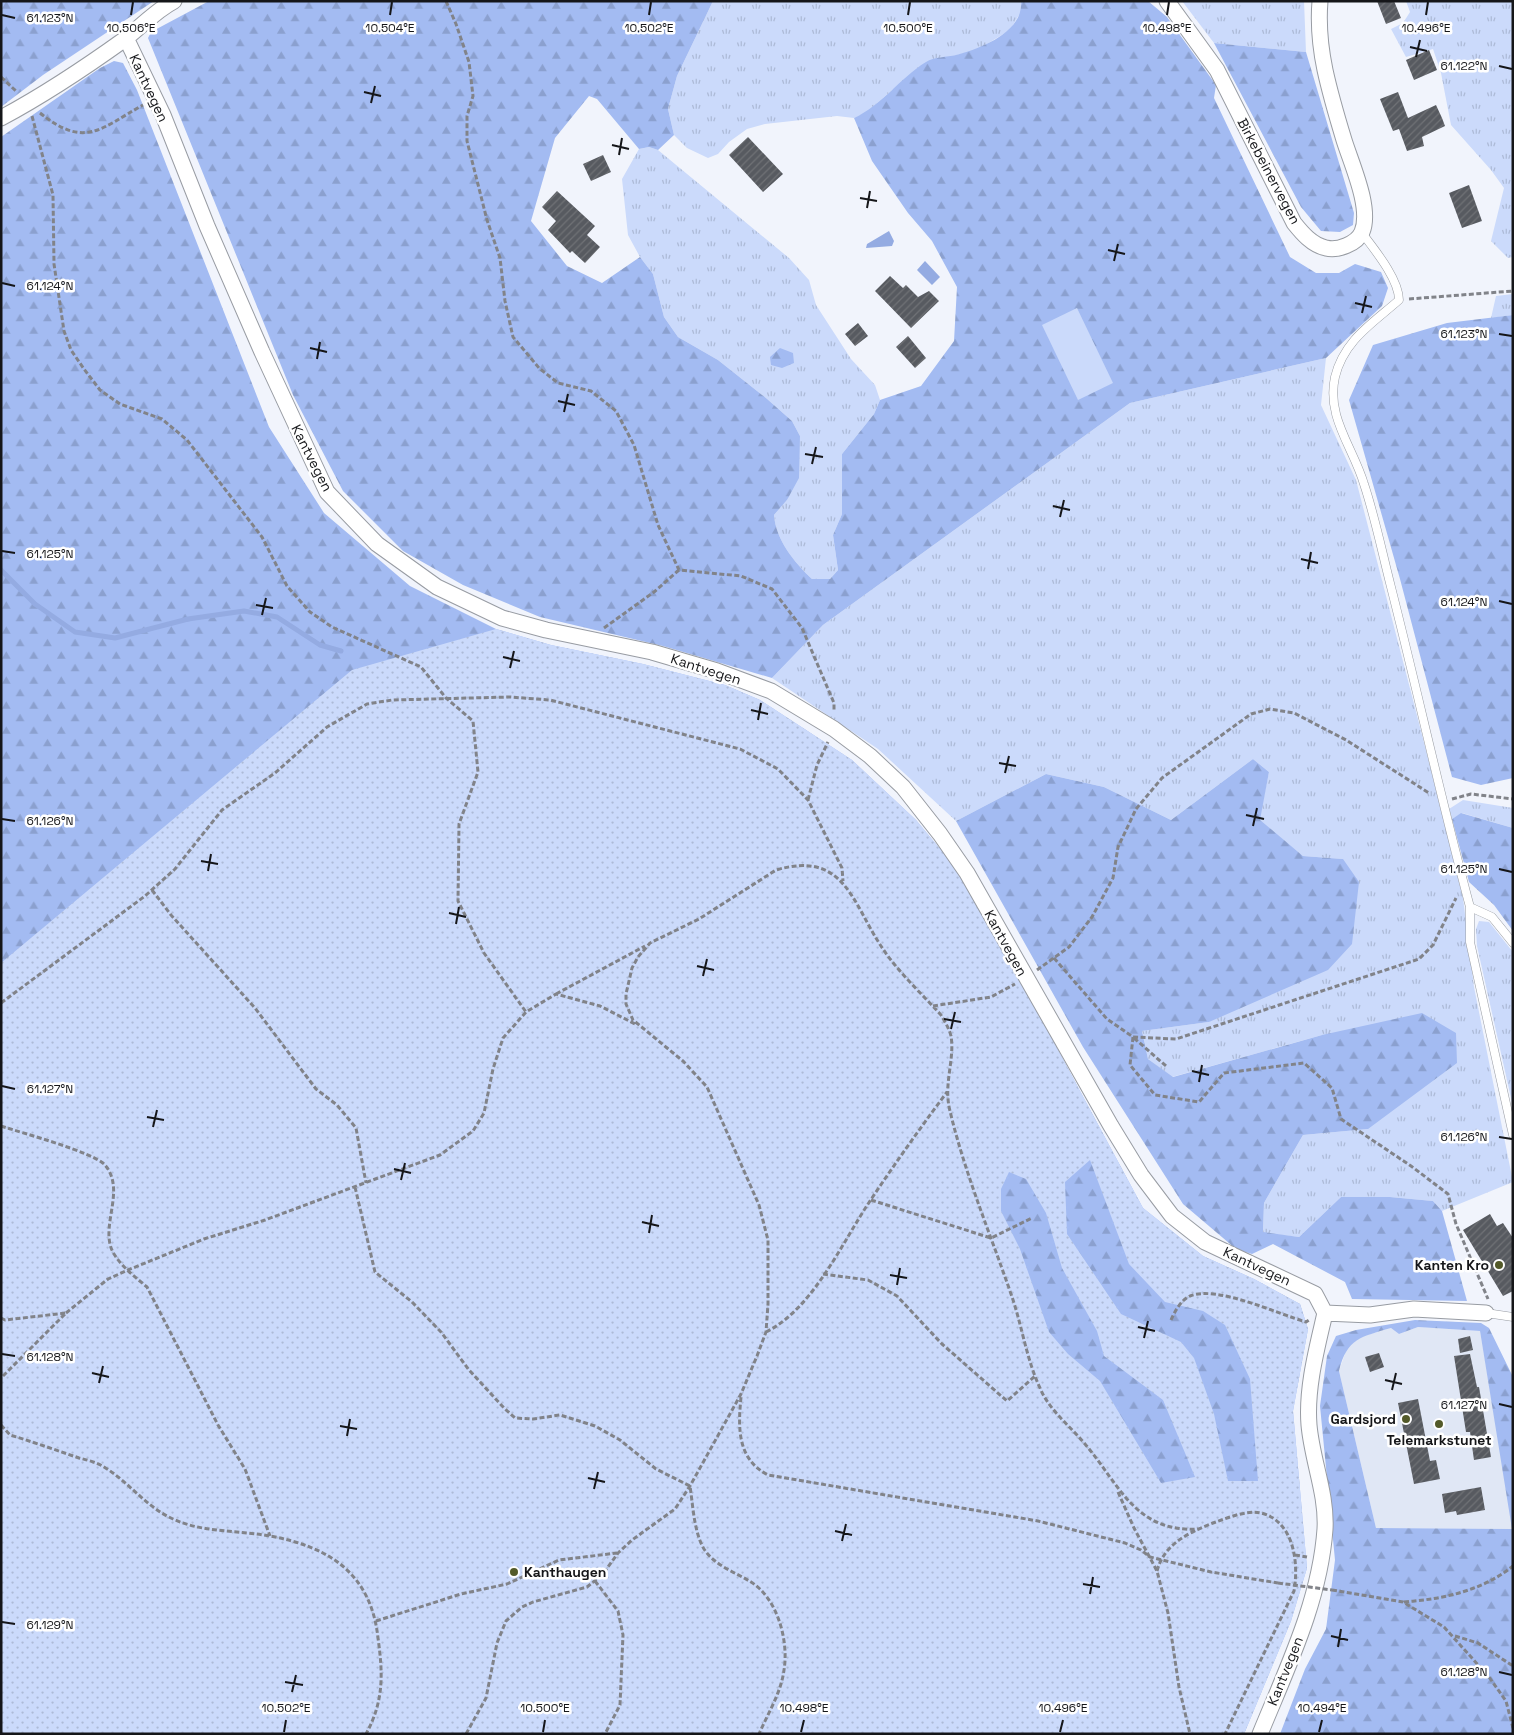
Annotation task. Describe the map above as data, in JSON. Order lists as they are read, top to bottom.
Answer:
{
  "streets": {
    "street": ["Kantvegen", "Birkebeinervegen"]
  },
  "places": [
    "Kanten Kro",
    "Gardsjord",
    "Telemarkstunet",
    "Kanthaugen"
  ],
  "coordinates": [
    "61.123°N",
    "10.506°E",
    "10.504°E",
    "10.502°E",
    "10.500°E",
    "10.498°E",
    "10.496°E",
    "61.122°N",
    "61.124°N",
    "61.125°N",
    "61.126°N",
    "61.127°N",
    "61.128°N",
    "61.129°N",
    "10.494°E"
  ]
}
